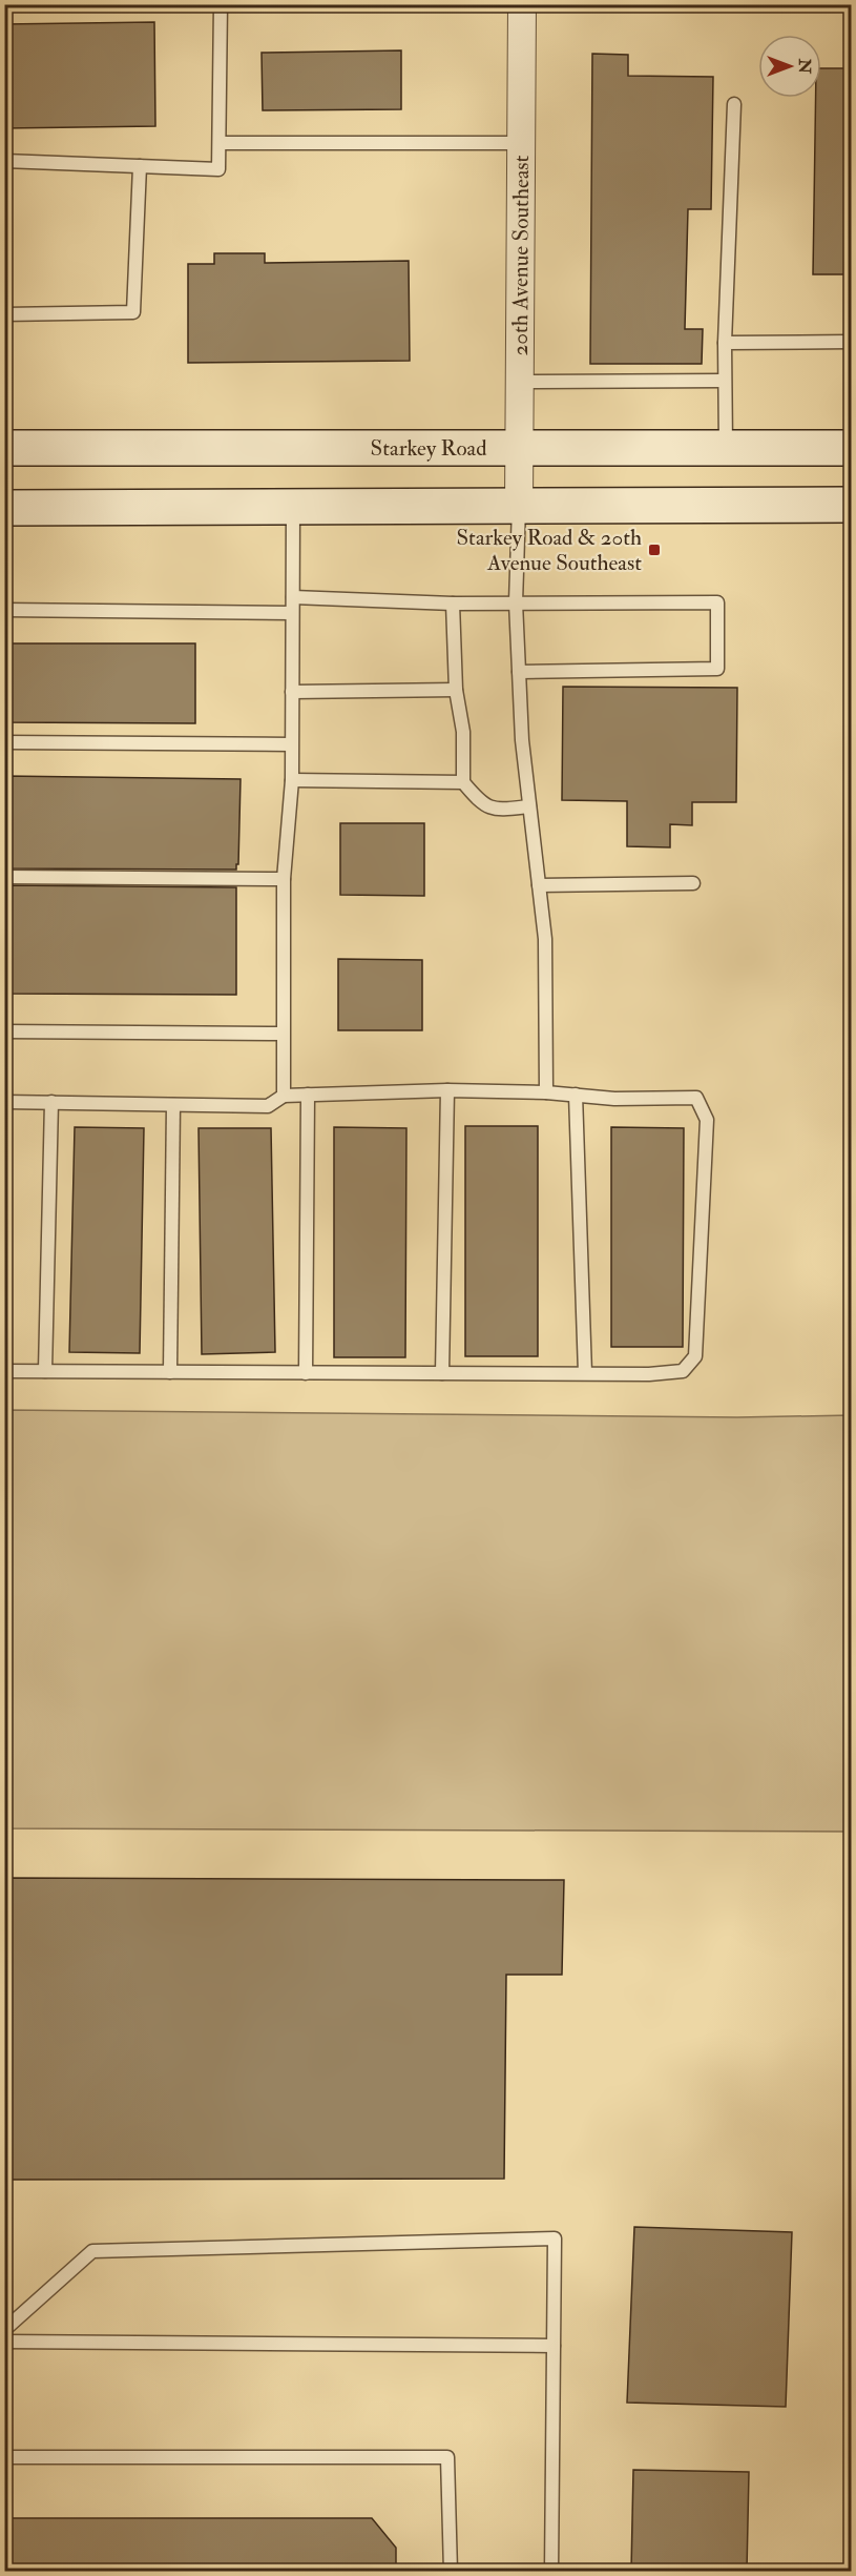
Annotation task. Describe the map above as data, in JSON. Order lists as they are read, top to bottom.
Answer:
{
  "streets": {
    "main road": ["Starkey Road"],
    "street": ["20th Avenue Southeast"]
  },
  "crossings": [
    ["20th Avenue Southeast", "Starkey Road"]
  ],
  "places": {
    "transit": ["Starkey Road & 20th Avenue Southeast"]
  },
  "north": "right"
}
